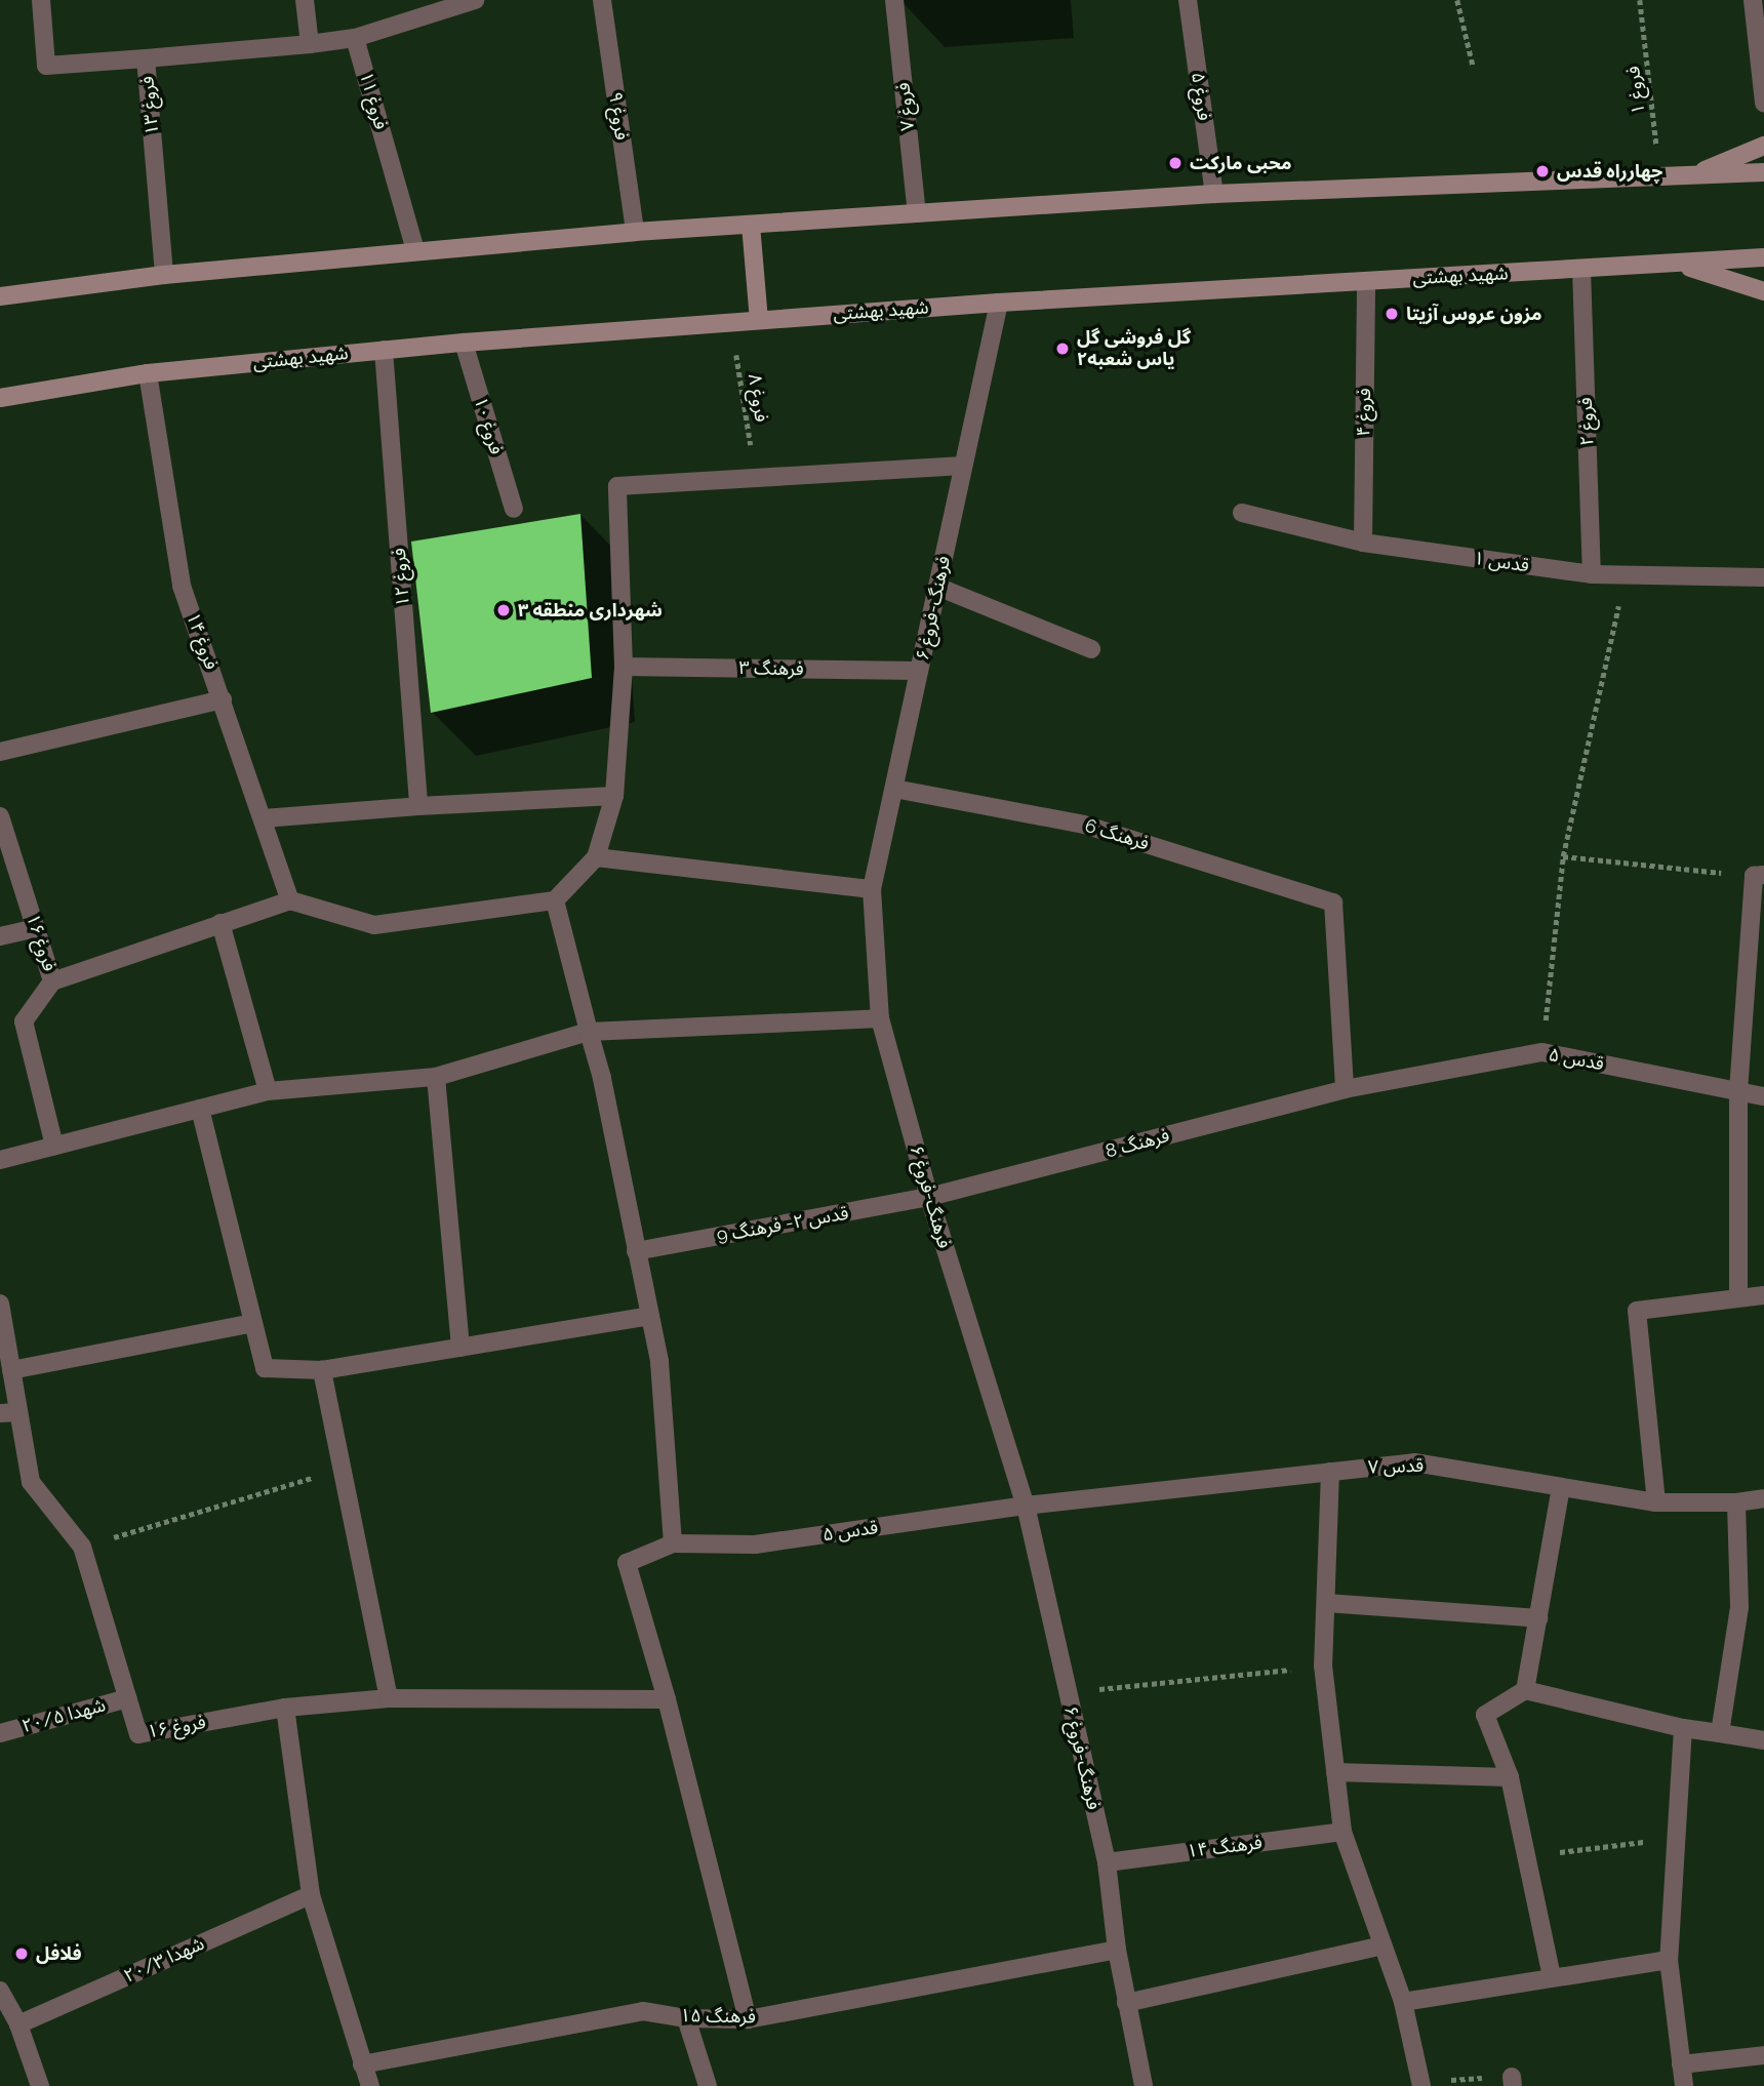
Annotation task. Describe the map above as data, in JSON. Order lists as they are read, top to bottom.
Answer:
{
  "streets": {
    "main road": ["شهید بهشتی"],
    "street": [
      "فروغ ۵",
      "فروغ ۱۱",
      "فروغ ۱۳",
      "فروغ ۷",
      "فروغ ۹",
      "فروغ ۴",
      "فروغ ۲",
      "فروغ ۱۰",
      "قدس ۱",
      "فروغ ۱۲",
      "فرهنگ-فروغ ۶",
      "فروغ ۱۴",
      "فرهنگ ۳",
      "فرهنگ 6",
      "فروغ ۱۶",
      "قدس ۵",
      "فرهنگ 8",
      "قدس ۲- فرهنگ 9",
      "قدس ۷",
      "شهدا ۲۰/۵",
      "فرهنگ ۱۴",
      "شهدا ۲۰/۳",
      "فرهنگ ۱۵"
    ],
    "path": ["فروغ ۱", "فروغ ۸"]
  },
  "crossings": [
    ["شهید بهشتی", "فروغ ۸"],
    ["شهید بهشتی", "فروغ ۴"],
    ["شهید بهشتی", "فروغ ۲"],
    ["شهید بهشتی", "فروغ ۱۰"],
    ["شهید بهشتی", "فروغ ۱۲"],
    ["شهید بهشتی", "فرهنگ-فروغ ۶"],
    ["شهید بهشتی", "فروغ ۱۴"],
    ["فروغ ۴", "قدس ۱"],
    ["فروغ ۲", "قدس ۱"],
    ["فرهنگ-فروغ ۶", "فرهنگ ۳"],
    ["فرهنگ-فروغ ۶", "فرهنگ 6"],
    ["فرهنگ-فروغ ۶", "قدس ۵"],
    ["فرهنگ-فروغ ۶", "فرهنگ 8"],
    ["فرهنگ-فروغ ۶", "قدس ۲- فرهنگ 9"],
    ["فرهنگ-فروغ ۶", "قدس ۷"],
    ["فرهنگ-فروغ ۶", "فرهنگ ۱۴"],
    ["فرهنگ-فروغ ۶", "فرهنگ ۱۵"],
    ["فرهنگ 6", "قدس ۵"],
    ["فرهنگ 6", "فرهنگ 8"],
    ["فروغ ۱۶", "شهدا ۲۰/۵"],
    ["قدس ۵", "فرهنگ 8"],
    ["قدس ۵", "قدس ۷"],
    ["فرهنگ 8", "قدس ۲- فرهنگ 9"]
  ],
  "places": [
    "محبی مارکت",
    "چهارراه قدس",
    "مزون عروس آزیتا",
    "گل فروشی گل یاس شعبه۲",
    "شهرداری منطقه ۳",
    "فلافل"
  ]
}
